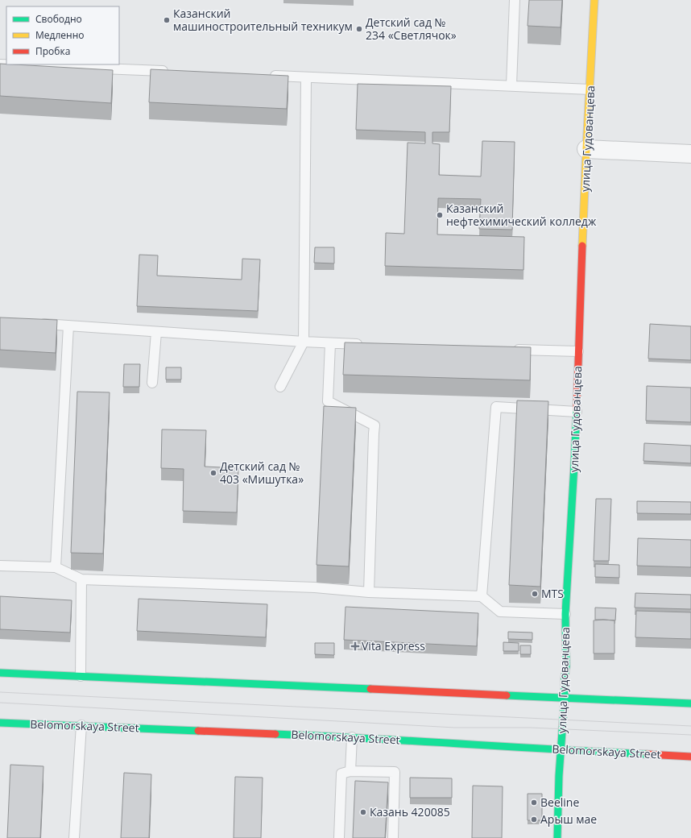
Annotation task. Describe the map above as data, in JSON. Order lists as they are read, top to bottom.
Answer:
{
  "streets": {
    "main road": ["улица Гудованцева", "Belomorskaya Street"]
  },
  "crossings": [
    ["улица Гудованцева", "Belomorskaya Street"]
  ],
  "places": {
    "other": [
      "Казанский машиностроительный техникум",
      "Детский сад № 234 «Светлячок»",
      "Казанский нефтехимический колледж",
      "Детский сад № 403 «Мишутка»",
      "MTS",
      "Beeline",
      "Казань 420085",
      "Арыш мае"
    ],
    "health": ["Vita Express"]
  },
  "legend": ["Свободно", "Медленно", "Пробка"]
}
